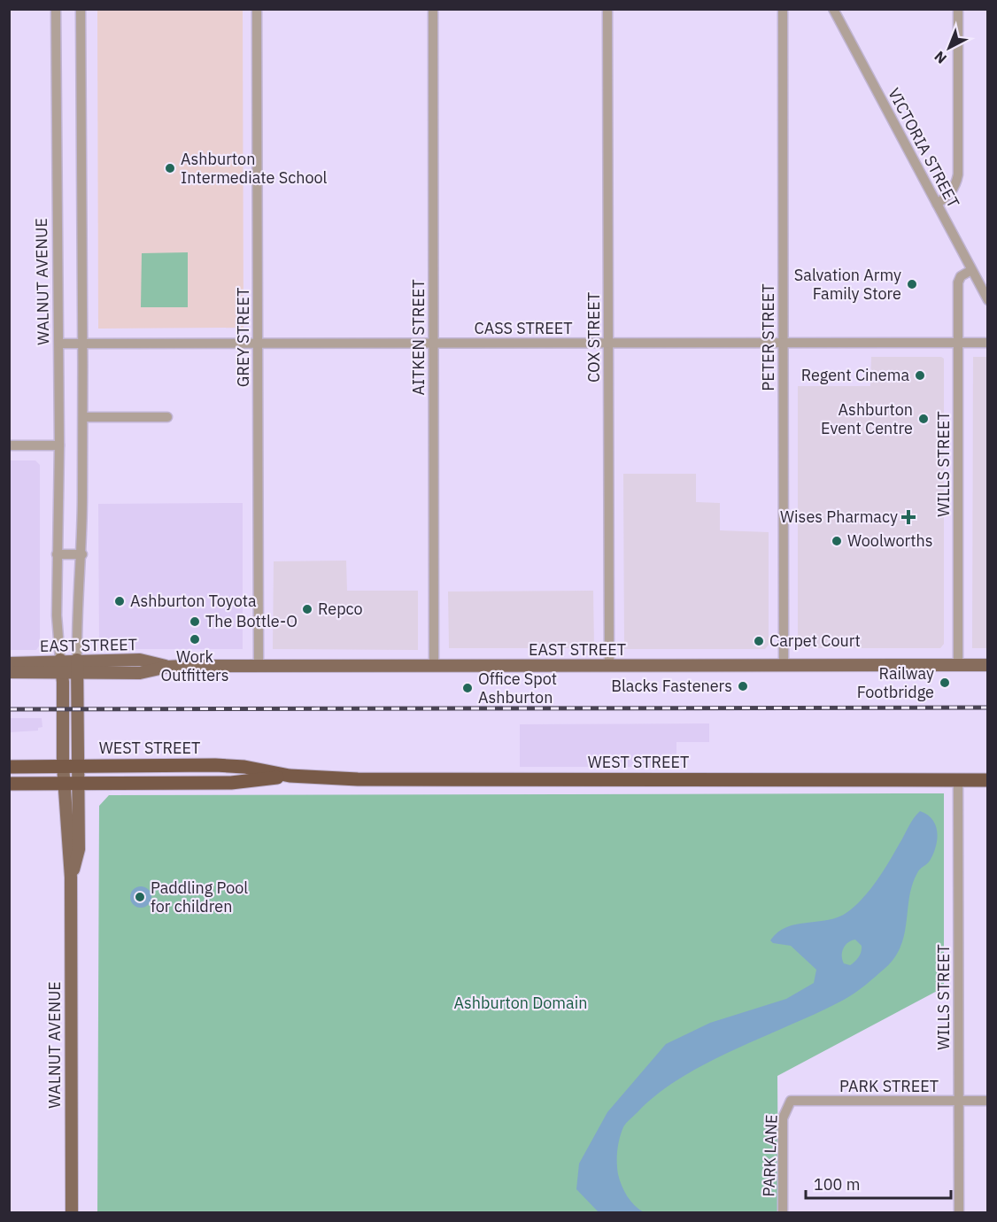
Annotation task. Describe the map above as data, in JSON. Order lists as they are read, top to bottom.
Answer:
{
  "streets": {
    "highway": ["WEST STREET"],
    "main road": ["WALNUT AVENUE", "EAST STREET"],
    "street": [
      "VICTORIA STREET",
      "CASS STREET",
      "GREY STREET",
      "AITKEN STREET",
      "COX STREET",
      "PETER STREET",
      "WILLS STREET",
      "PARK STREET",
      "PARK LANE"
    ]
  },
  "crossings": [
    ["VICTORIA STREET", "WILLS STREET"],
    ["WALNUT AVENUE", "CASS STREET"],
    ["WALNUT AVENUE", "EAST STREET"],
    ["WALNUT AVENUE", "WEST STREET"],
    ["CASS STREET", "GREY STREET"],
    ["CASS STREET", "AITKEN STREET"],
    ["CASS STREET", "COX STREET"],
    ["CASS STREET", "PETER STREET"],
    ["CASS STREET", "WILLS STREET"],
    ["GREY STREET", "EAST STREET"],
    ["AITKEN STREET", "EAST STREET"],
    ["COX STREET", "EAST STREET"],
    ["PETER STREET", "EAST STREET"],
    ["WILLS STREET", "EAST STREET"],
    ["WILLS STREET", "WEST STREET"],
    ["WILLS STREET", "PARK STREET"],
    ["PARK STREET", "PARK LANE"]
  ],
  "parks": ["Ashburton Domain"],
  "places": {
    "other": [
      "Ashburton Intermediate School",
      "Salvation Army Family Store",
      "Regent Cinema",
      "Ashburton Event Centre",
      "Woolworths",
      "Ashburton Toyota",
      "Repco",
      "The Bottle-O",
      "Work Outfitters",
      "Carpet Court",
      "Railway Footbridge",
      "Blacks Fasteners",
      "Office Spot Ashburton",
      "Paddling Pool for children"
    ],
    "health": ["Wises Pharmacy"]
  },
  "scale_bar": "100 m",
  "north": "bottom left"
}
